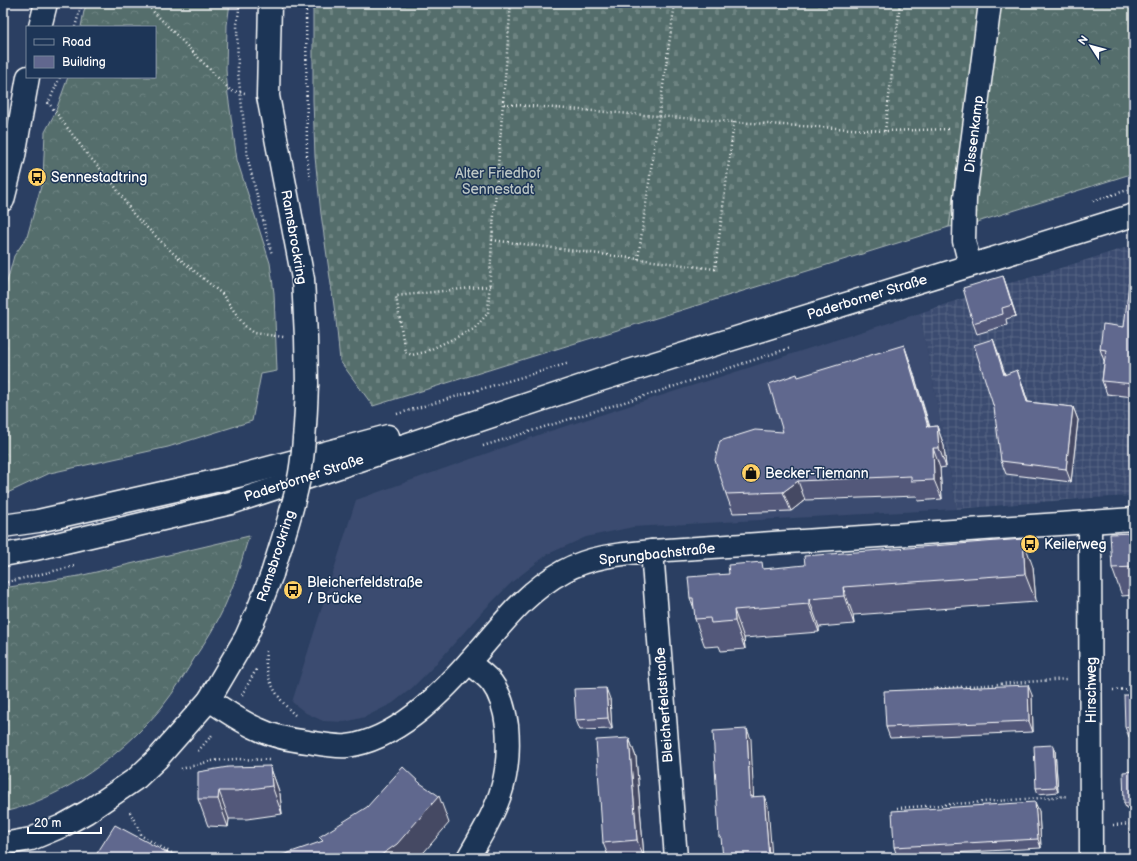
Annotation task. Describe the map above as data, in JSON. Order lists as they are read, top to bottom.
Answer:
{
  "streets": {
    "street": [
      "Dissenkamp",
      "Ramsbrockring",
      "Paderborner Straße",
      "Sprungbachstraße",
      "Hirschweg",
      "Bleicherfeldstraße"
    ]
  },
  "crossings": [
    ["Dissenkamp", "Paderborner Straße"],
    ["Ramsbrockring", "Sprungbachstraße"],
    ["Sprungbachstraße", "Hirschweg"],
    ["Sprungbachstraße", "Bleicherfeldstraße"]
  ],
  "parks": ["Alter Friedhof Sennestadt"],
  "places": {
    "bus stop": ["Sennestadtring", "Keilerweg", "Bleicherfeldstraße / Brücke"],
    "shop": ["Becker-Tiemann"]
  },
  "legend": ["Road", "Building"],
  "scale_bar": "20 m",
  "north": "top left"
}
